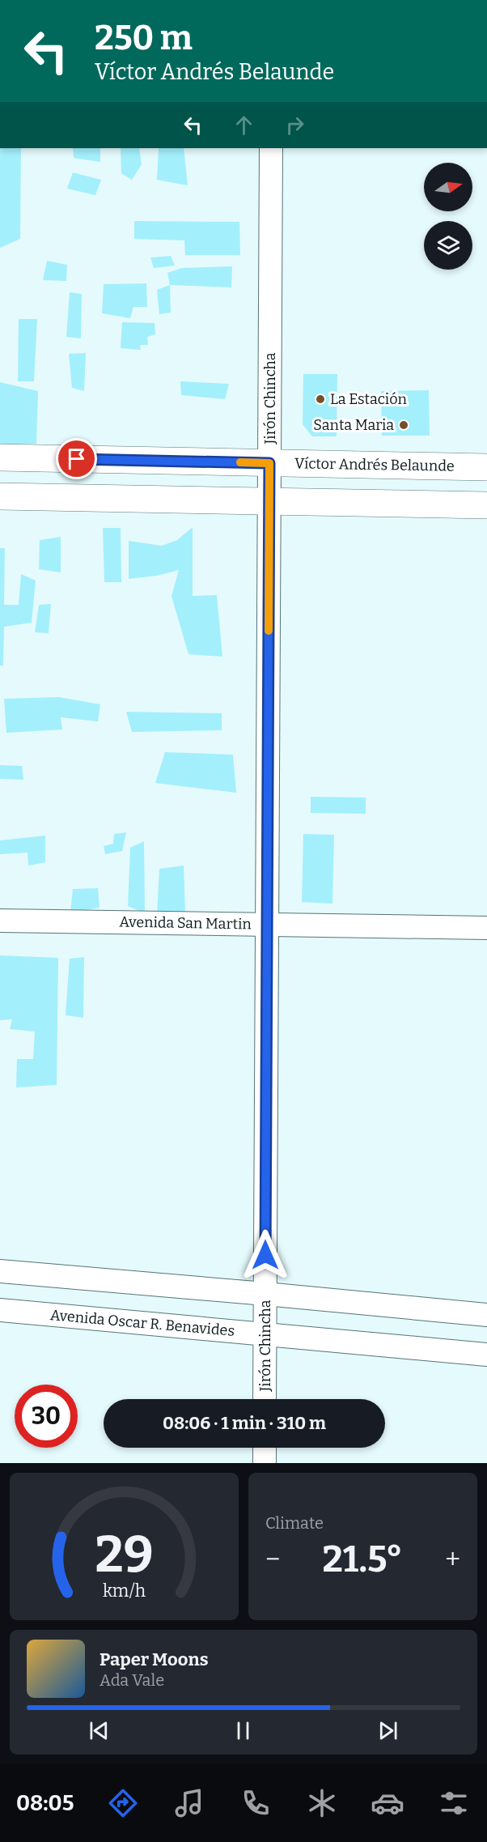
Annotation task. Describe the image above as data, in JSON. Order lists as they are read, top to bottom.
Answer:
{
  "streets": {
    "main road": ["Víctor Andrés Belaunde"],
    "street": ["Jirón Chincha", "Avenida San Martin", "Avenida Oscar R. Benavides"]
  },
  "crossings": [
    ["Jirón Chincha", "Víctor Andrés Belaunde"],
    ["Jirón Chincha", "Avenida San Martin"],
    ["Jirón Chincha", "Avenida Oscar R. Benavides"]
  ],
  "places": ["La Estación", "Santa Maria"],
  "north": "right",
  "page": {
    "turn": ["250 m", "Víctor Andrés Belaunde"],
    "limit": "30",
    "trip": "08:06 · 1 min · 310 m",
    "tile": "Climate",
    "heat": ["−", "21.5°", "+"],
    "song": ["Paper Moons", "Ada Vale"],
    "tabs": "08:05",
    "gauge": ["29", "km/h"]
  }
}
